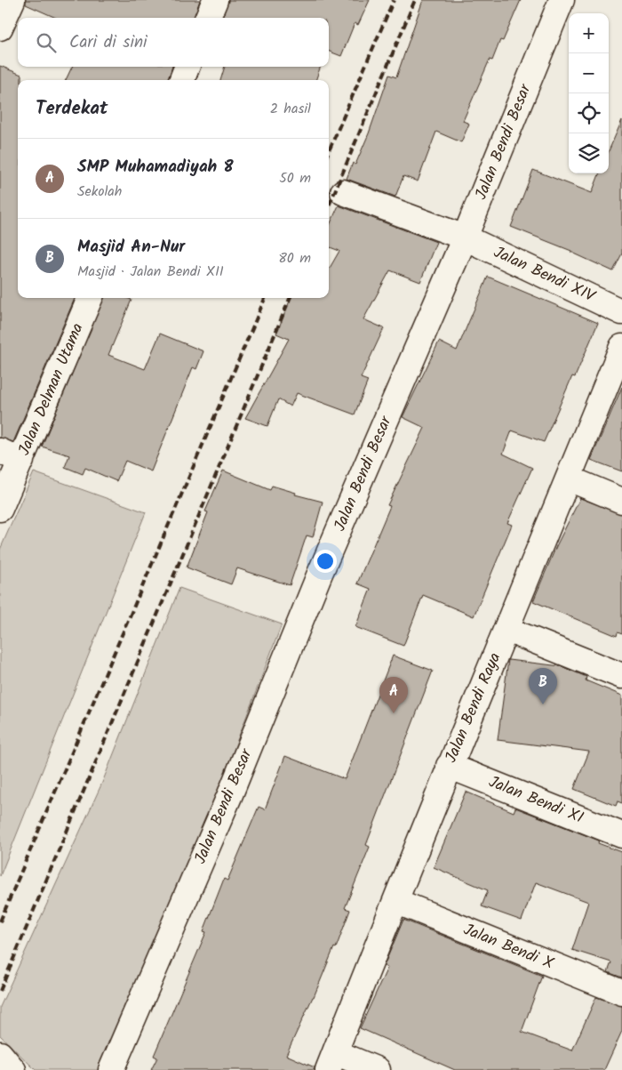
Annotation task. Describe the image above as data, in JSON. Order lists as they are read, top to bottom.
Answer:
{
  "streets": {
    "street": [
      "Jalan Bendi Besar",
      "Jalan Bendi XIV",
      "Jalan Delman Utama",
      "Jalan Bendi Raya",
      "Jalan Bendi XI",
      "Jalan Bendi X"
    ]
  },
  "crossings": [
    ["Jalan Bendi Besar", "Jalan Bendi XIV"],
    ["Jalan Bendi Raya", "Jalan Bendi XI"],
    ["Jalan Bendi Raya", "Jalan Bendi X"]
  ],
  "page": {
    "map_buttons": ["+", "−"],
    "search": "Cari di sini",
    "heading": ["Terdekat", "2 hasil"],
    "list": [
      {
        "mark": "A",
        "name": "SMP Muhamadiyah 8",
        "note": "Sekolah",
        "value": "50 m"
      },
      {
        "mark": "B",
        "name": "Masjid An-Nur",
        "note": "Masjid · Jalan Bendi XII",
        "value": "80 m"
      }
    ],
    "pins": ["B", "A"]
  }
}
